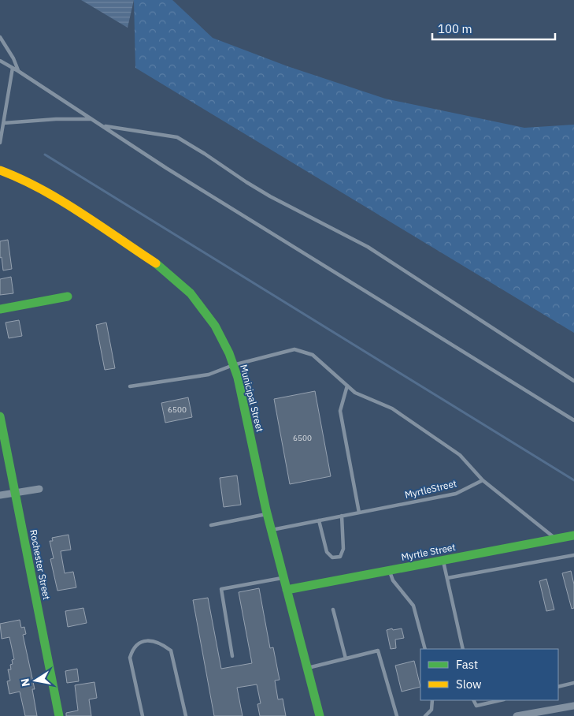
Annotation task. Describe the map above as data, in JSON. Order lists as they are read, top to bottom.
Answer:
{
  "streets": {
    "street": ["Municipal Street", "Myrtle Street", "Rochester Street"],
    "lane": ["MyrtleStreet"]
  },
  "crossings": [
    ["Municipal Street", "MyrtleStreet"],
    ["Municipal Street", "Myrtle Street"]
  ],
  "house_numbers": ["6500", "6500"],
  "legend": ["Fast", "Slow"],
  "scale_bar": "100 m",
  "north": "left"
}
